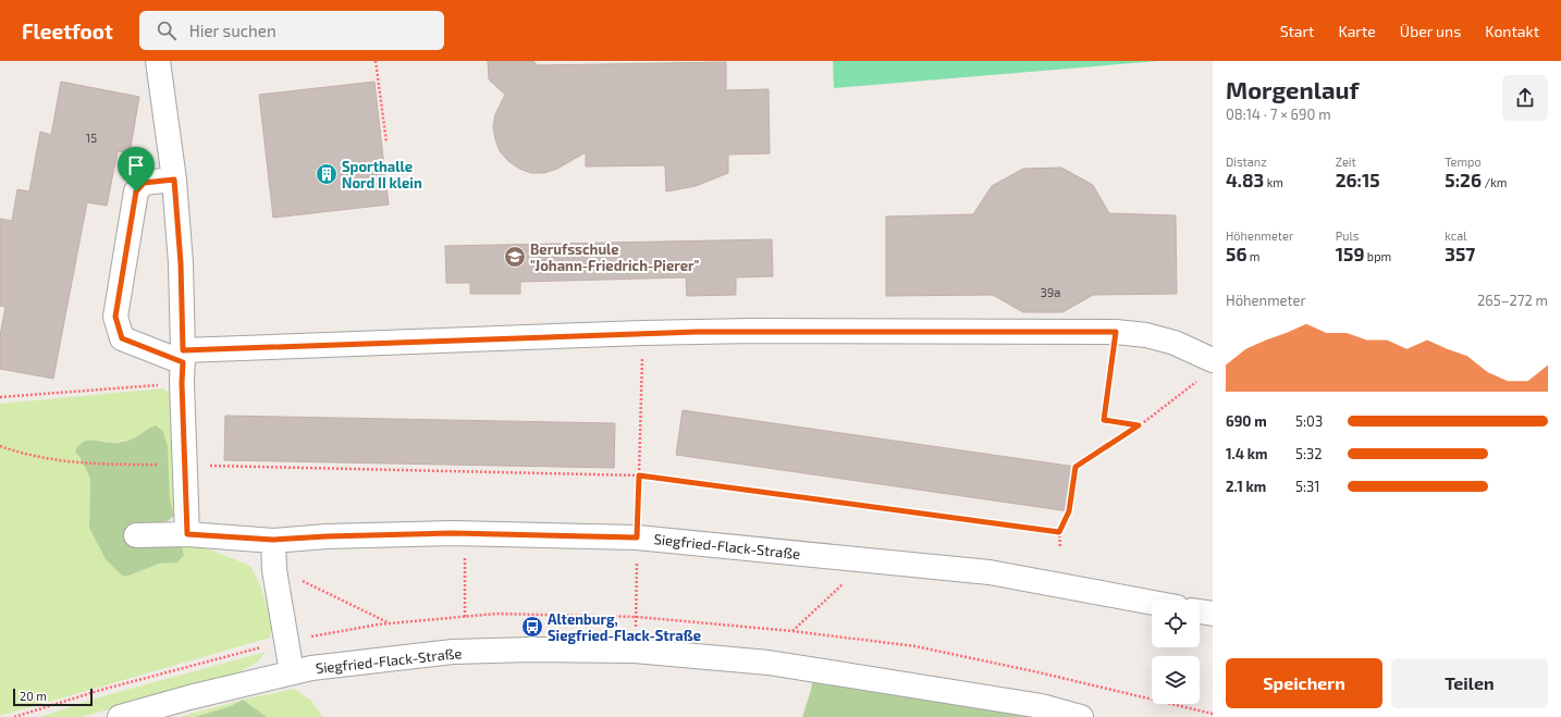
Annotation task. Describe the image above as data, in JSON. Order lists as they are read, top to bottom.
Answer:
{
  "streets": {
    "street": ["Siegfried-Flack-Straße"]
  },
  "places": {
    "building": ["Sporthalle Nord II klein"],
    "school or university": ["Berufsschule \"Johann-Friedrich-Pierer\""],
    "bus stop": ["Altenburg, Siegfried-Flack-Straße"]
  },
  "house_numbers": ["15", "39a"],
  "scale_bar": "20 m",
  "page": {
    "header": "Fleetfoot",
    "search": "Hier suchen",
    "nav": [
      "Start",
      "Karte",
      "Über uns",
      "Kontakt"
    ],
    "heading": ["Morgenlauf", "08:14 · 7 × 690 m"],
    "stats": [
      ["Distanz", "4.83 km"],
      ["Zeit", "26:15"],
      ["Tempo", "5:26 /km"],
      ["Höhenmeter", "56 m"],
      ["Puls", "159 bpm"],
      ["kcal", "357"]
    ],
    "chart": ["Höhenmeter", "265–272 m"],
    "list": [
      {
        "name": "690 m",
        "note": "5:03"
      },
      {
        "name": "1.4 km",
        "note": "5:32"
      },
      {
        "name": "2.1 km",
        "note": "5:31"
      }
    ],
    "buttons": ["Speichern", "Teilen"],
    "scale": "20 m"
  }
}
